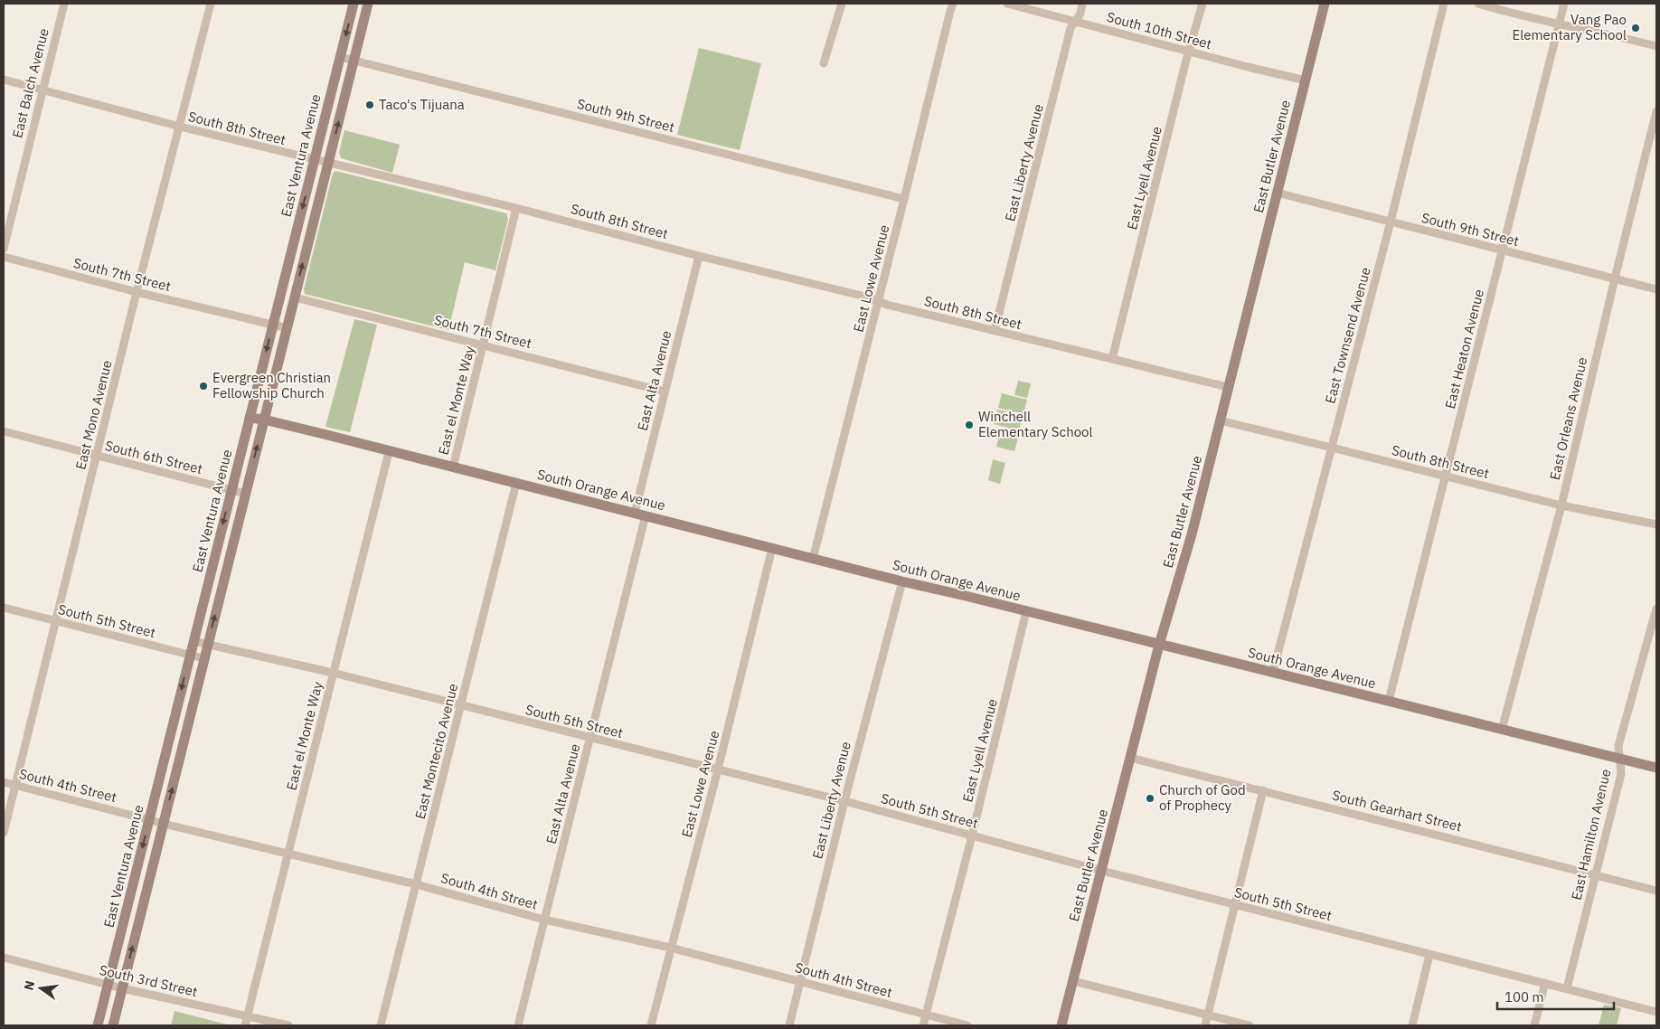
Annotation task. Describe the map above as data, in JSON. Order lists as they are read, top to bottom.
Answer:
{
  "streets": {
    "street": [
      "South 10th Street",
      "East Balch Avenue",
      "South 9th Street",
      "South 8th Street",
      "East Ventura Avenue",
      "East Butler Avenue",
      "East Liberty Avenue",
      "East Lyell Avenue",
      "South 7th Street",
      "East Lowe Avenue",
      "East Townsend Avenue",
      "East Heaton Avenue",
      "East Alta Avenue",
      "East el Monte Way",
      "East Mono Avenue",
      "East Orleans Avenue",
      "South 6th Street",
      "South Orange Avenue",
      "South 5th Street",
      "East Montecito Avenue",
      "South 4th Street",
      "South Gearhart Street",
      "East Hamilton Avenue",
      "South 3rd Street"
    ]
  },
  "crossings": [
    ["South 10th Street", "East Butler Avenue"],
    ["South 10th Street", "East Liberty Avenue"],
    ["South 10th Street", "East Lyell Avenue"],
    ["East Balch Avenue", "South 8th Street"],
    ["South 9th Street", "East Ventura Avenue"],
    ["South 9th Street", "East Butler Avenue"],
    ["South 9th Street", "East Lowe Avenue"],
    ["South 9th Street", "East Townsend Avenue"],
    ["South 9th Street", "East Heaton Avenue"],
    ["South 9th Street", "East Orleans Avenue"],
    ["South 8th Street", "East Ventura Avenue"],
    ["South 8th Street", "East Butler Avenue"],
    ["South 8th Street", "East Liberty Avenue"],
    ["South 8th Street", "East Lyell Avenue"],
    ["South 8th Street", "East Lowe Avenue"],
    ["South 8th Street", "East Townsend Avenue"],
    ["South 8th Street", "East Heaton Avenue"],
    ["South 8th Street", "East Alta Avenue"],
    ["South 8th Street", "East el Monte Way"],
    ["South 8th Street", "East Mono Avenue"],
    ["South 8th Street", "East Orleans Avenue"],
    ["East Ventura Avenue", "South 7th Street"],
    ["East Ventura Avenue", "South 6th Street"],
    ["East Ventura Avenue", "South Orange Avenue"],
    ["East Ventura Avenue", "South 5th Street"],
    ["East Ventura Avenue", "South 4th Street"],
    ["East Ventura Avenue", "South 3rd Street"],
    ["East Butler Avenue", "South Orange Avenue"],
    ["East Butler Avenue", "South 5th Street"],
    ["East Butler Avenue", "South Gearhart Street"],
    ["East Liberty Avenue", "South Orange Avenue"],
    ["East Liberty Avenue", "South 5th Street"],
    ["East Liberty Avenue", "South 4th Street"],
    ["East Lyell Avenue", "South Orange Avenue"],
    ["East Lyell Avenue", "South 5th Street"],
    ["East Lyell Avenue", "South 4th Street"],
    ["South 7th Street", "East Alta Avenue"],
    ["South 7th Street", "East el Monte Way"],
    ["South 7th Street", "East Mono Avenue"],
    ["East Lowe Avenue", "South Orange Avenue"],
    ["East Lowe Avenue", "South 5th Street"],
    ["East Lowe Avenue", "South 4th Street"],
    ["East Townsend Avenue", "South Orange Avenue"],
    ["East Heaton Avenue", "South Orange Avenue"],
    ["East Alta Avenue", "South Orange Avenue"],
    ["East Alta Avenue", "South 5th Street"],
    ["East Alta Avenue", "South 4th Street"],
    ["East el Monte Way", "South Orange Avenue"],
    ["East el Monte Way", "South 5th Street"],
    ["East el Monte Way", "South 4th Street"],
    ["East el Monte Way", "South 3rd Street"],
    ["East Mono Avenue", "South 6th Street"],
    ["East Mono Avenue", "South 5th Street"],
    ["East Mono Avenue", "South 4th Street"],
    ["East Orleans Avenue", "South Orange Avenue"],
    ["South Orange Avenue", "East Montecito Avenue"],
    ["South Orange Avenue", "East Hamilton Avenue"],
    ["South 5th Street", "East Montecito Avenue"],
    ["South 5th Street", "East Hamilton Avenue"],
    ["East Montecito Avenue", "South 4th Street"],
    ["South Gearhart Street", "East Hamilton Avenue"]
  ],
  "places": [
    "Vang Pao Elementary School",
    "Taco's Tijuana",
    "Evergreen Christian Fellowship Church",
    "Winchell Elementary School",
    "Church of God of Prophecy"
  ],
  "scale_bar": "100 m",
  "north": "left"
}
